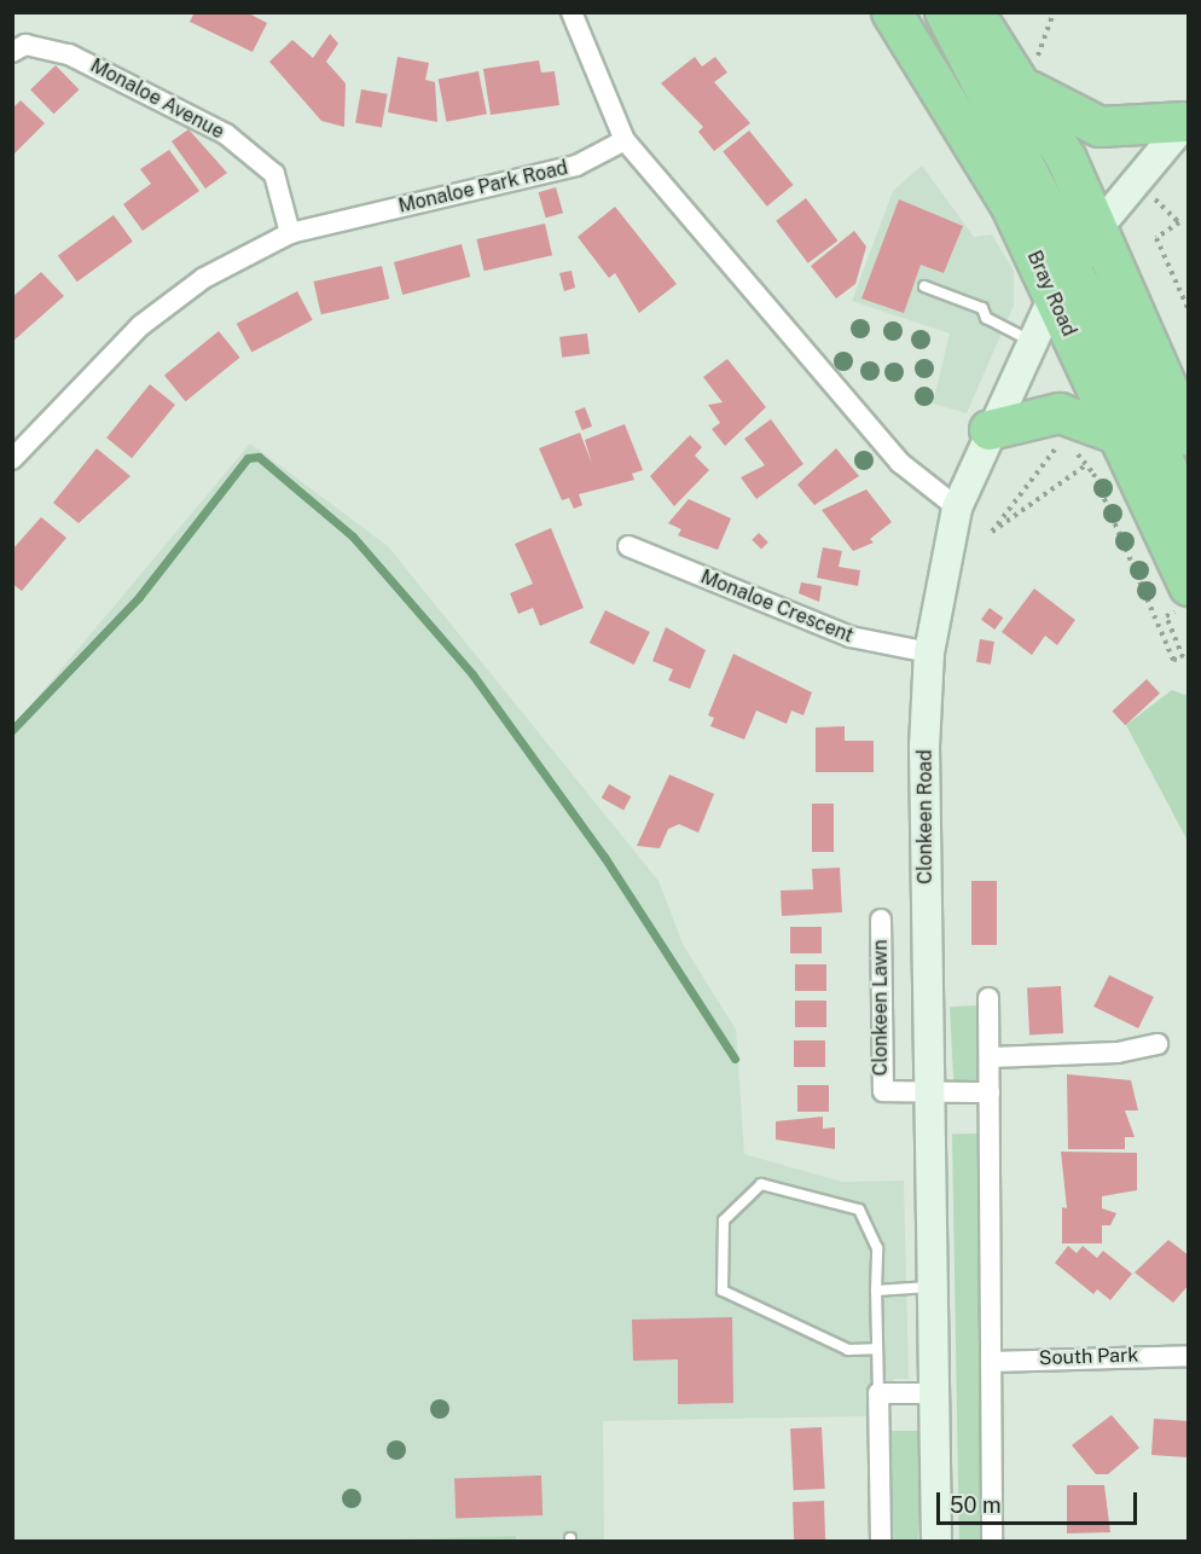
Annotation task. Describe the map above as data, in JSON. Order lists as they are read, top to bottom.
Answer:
{
  "streets": {
    "highway": ["Bray Road"],
    "main road": ["Clonkeen Road"],
    "street": [
      "Monaloe Avenue",
      "Monaloe Park Road",
      "Monaloe Crescent",
      "Clonkeen Lawn",
      "South Park"
    ]
  },
  "crossings": [
    ["Monaloe Avenue", "Monaloe Park Road"],
    ["Bray Road", "Clonkeen Road"],
    ["Monaloe Crescent", "Clonkeen Road"],
    ["Clonkeen Road", "Clonkeen Lawn"]
  ],
  "scale_bar": "50 m"
}
